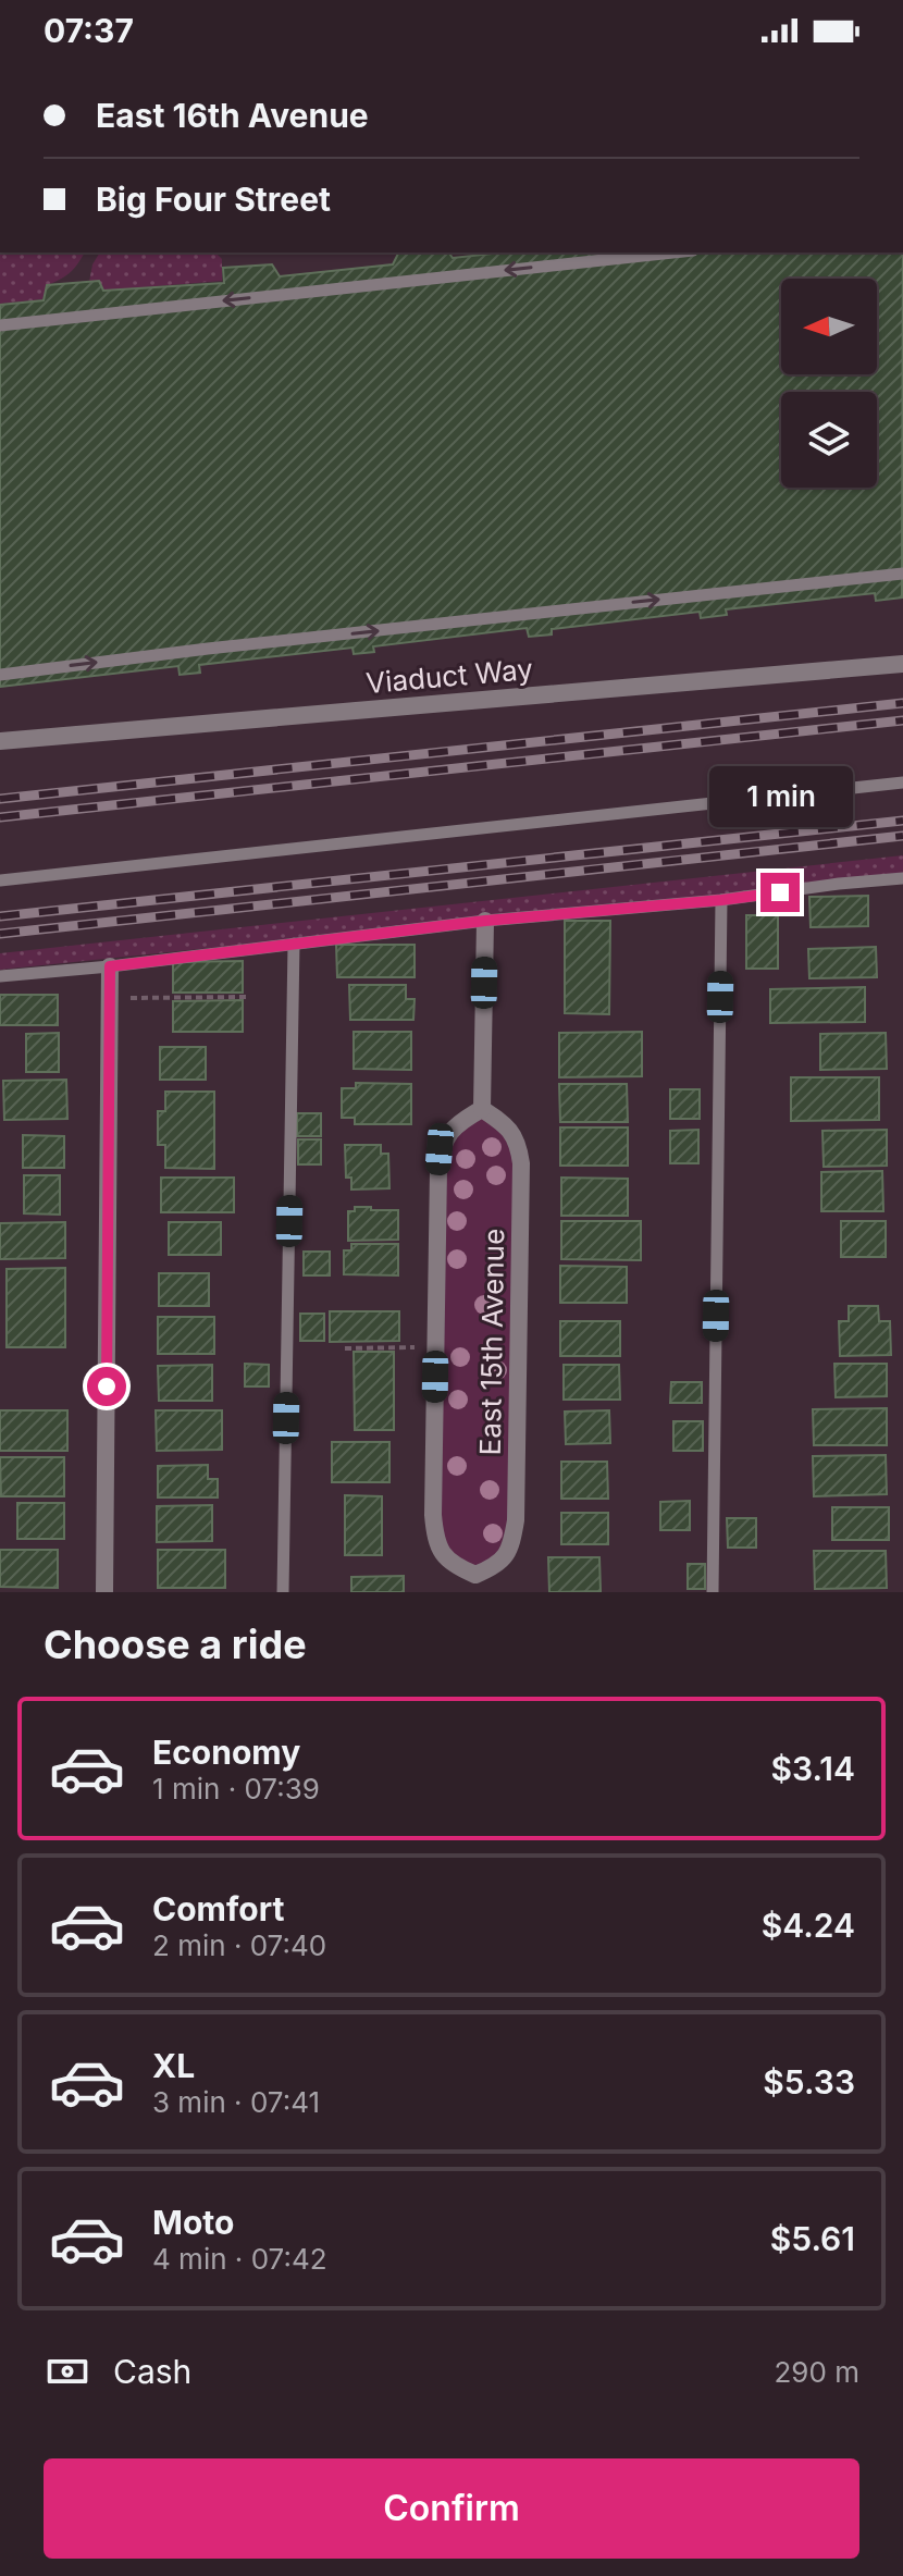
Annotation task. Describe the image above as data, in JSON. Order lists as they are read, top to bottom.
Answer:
{
  "streets": {
    "street": ["Viaduct Way", "East 15th Avenue"]
  },
  "north": "left",
  "page": {
    "status": "07:37",
    "banner": ["East 16th Avenue", "Big Four Street"],
    "bubble": "1 min",
    "heading": "Choose a ride",
    "list": [
      {
        "name": "Economy",
        "note": "1 min · 07:39",
        "value": "$3.14"
      },
      {
        "name": "Comfort",
        "note": "2 min · 07:40",
        "value": "$4.24"
      },
      {
        "name": "XL",
        "note": "3 min · 07:41",
        "value": "$5.33"
      },
      {
        "name": "Moto",
        "note": "4 min · 07:42",
        "value": "$5.61"
      }
    ],
    "pay": ["Cash", "290 m"],
    "buttons": "Confirm"
  }
}
